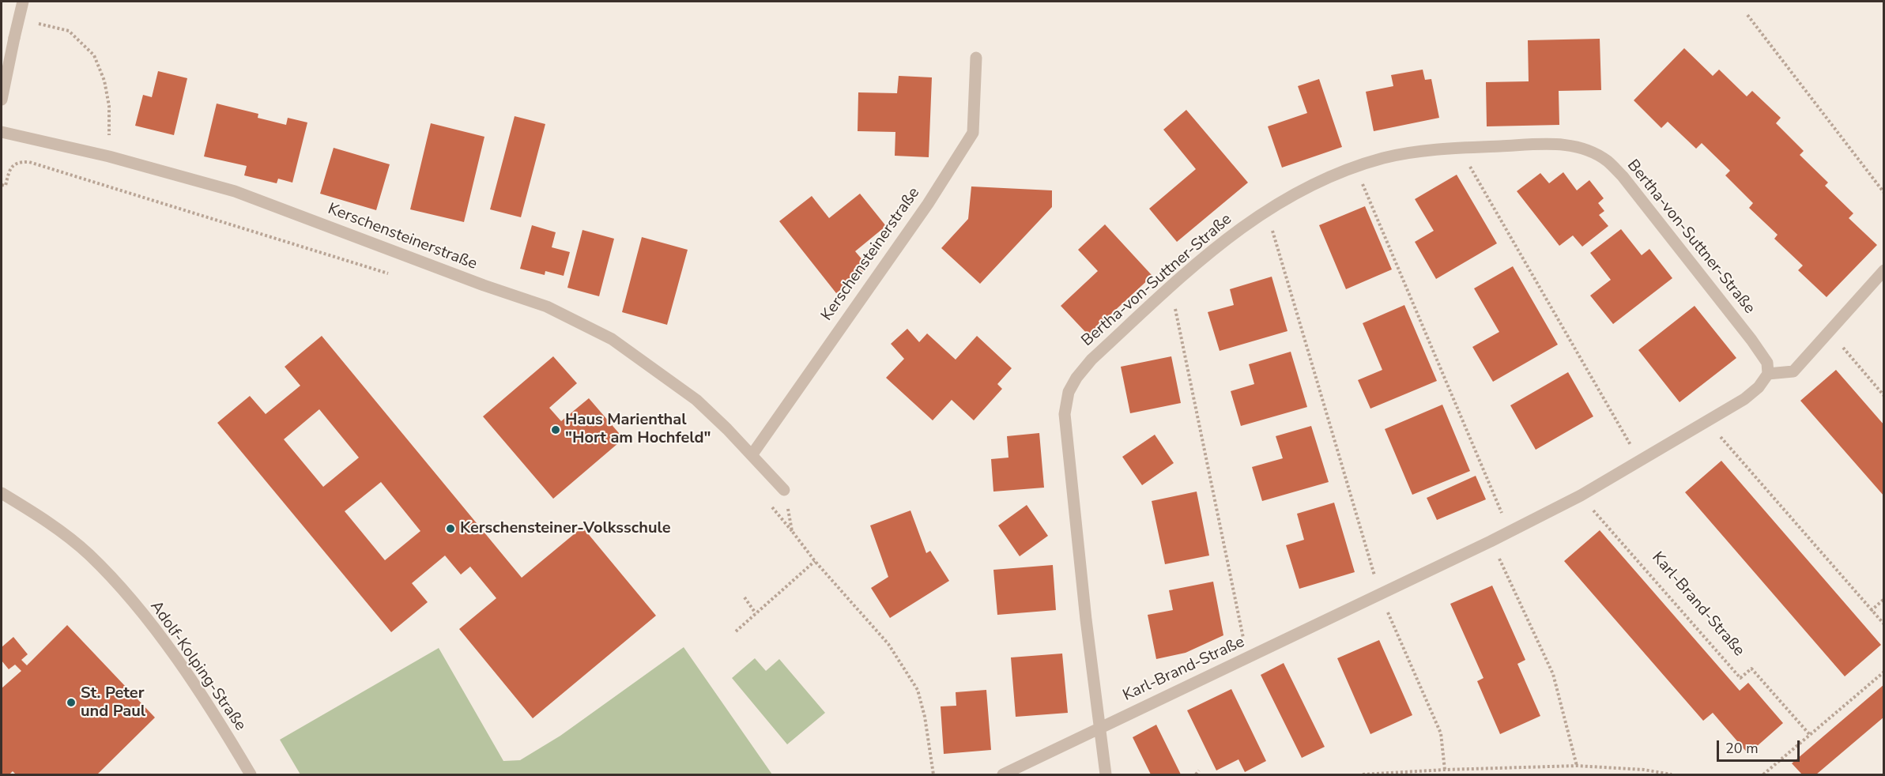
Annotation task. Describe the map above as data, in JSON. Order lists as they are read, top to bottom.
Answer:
{
  "streets": {
    "street": [
      "Kerschensteinerstraße",
      "Bertha-von-Suttner-Straße",
      "Karl-Brand-Straße",
      "Adolf-Kolping-Straße"
    ]
  },
  "crossings": [
    ["Bertha-von-Suttner-Straße", "Karl-Brand-Straße"]
  ],
  "places": ["Haus Marienthal \"Hort am Hochfeld\"", "Kerschensteiner-Volksschule", "St. Peter und Paul"],
  "scale_bar": "20 m"
}
